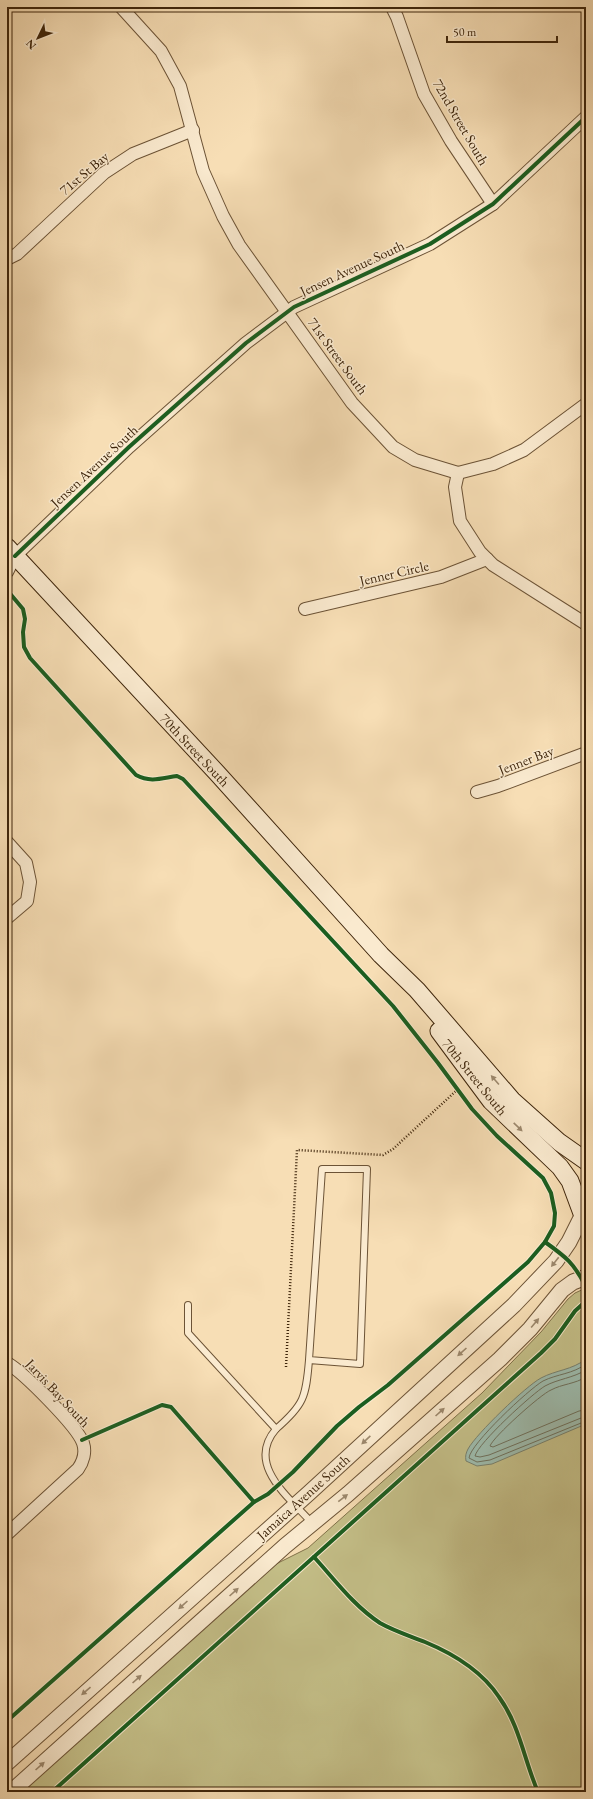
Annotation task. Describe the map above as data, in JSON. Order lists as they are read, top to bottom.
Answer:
{
  "streets": {
    "main road": ["70th Street South"],
    "street": [
      "72nd Street South",
      "71st St Bay",
      "Jensen Avenue South",
      "71st Street South",
      "Jenner Circle",
      "Jenner Bay",
      "Jarvis Bay South",
      "Jamaica Avenue South"
    ]
  },
  "crossings": [
    ["72nd Street South", "Jensen Avenue South"],
    ["71st St Bay", "71st Street South"],
    ["Jensen Avenue South", "71st Street South"],
    ["Jensen Avenue South", "70th Street South"],
    ["70th Street South", "Jamaica Avenue South"]
  ],
  "scale_bar": "50 m",
  "north": "bottom left"
}
